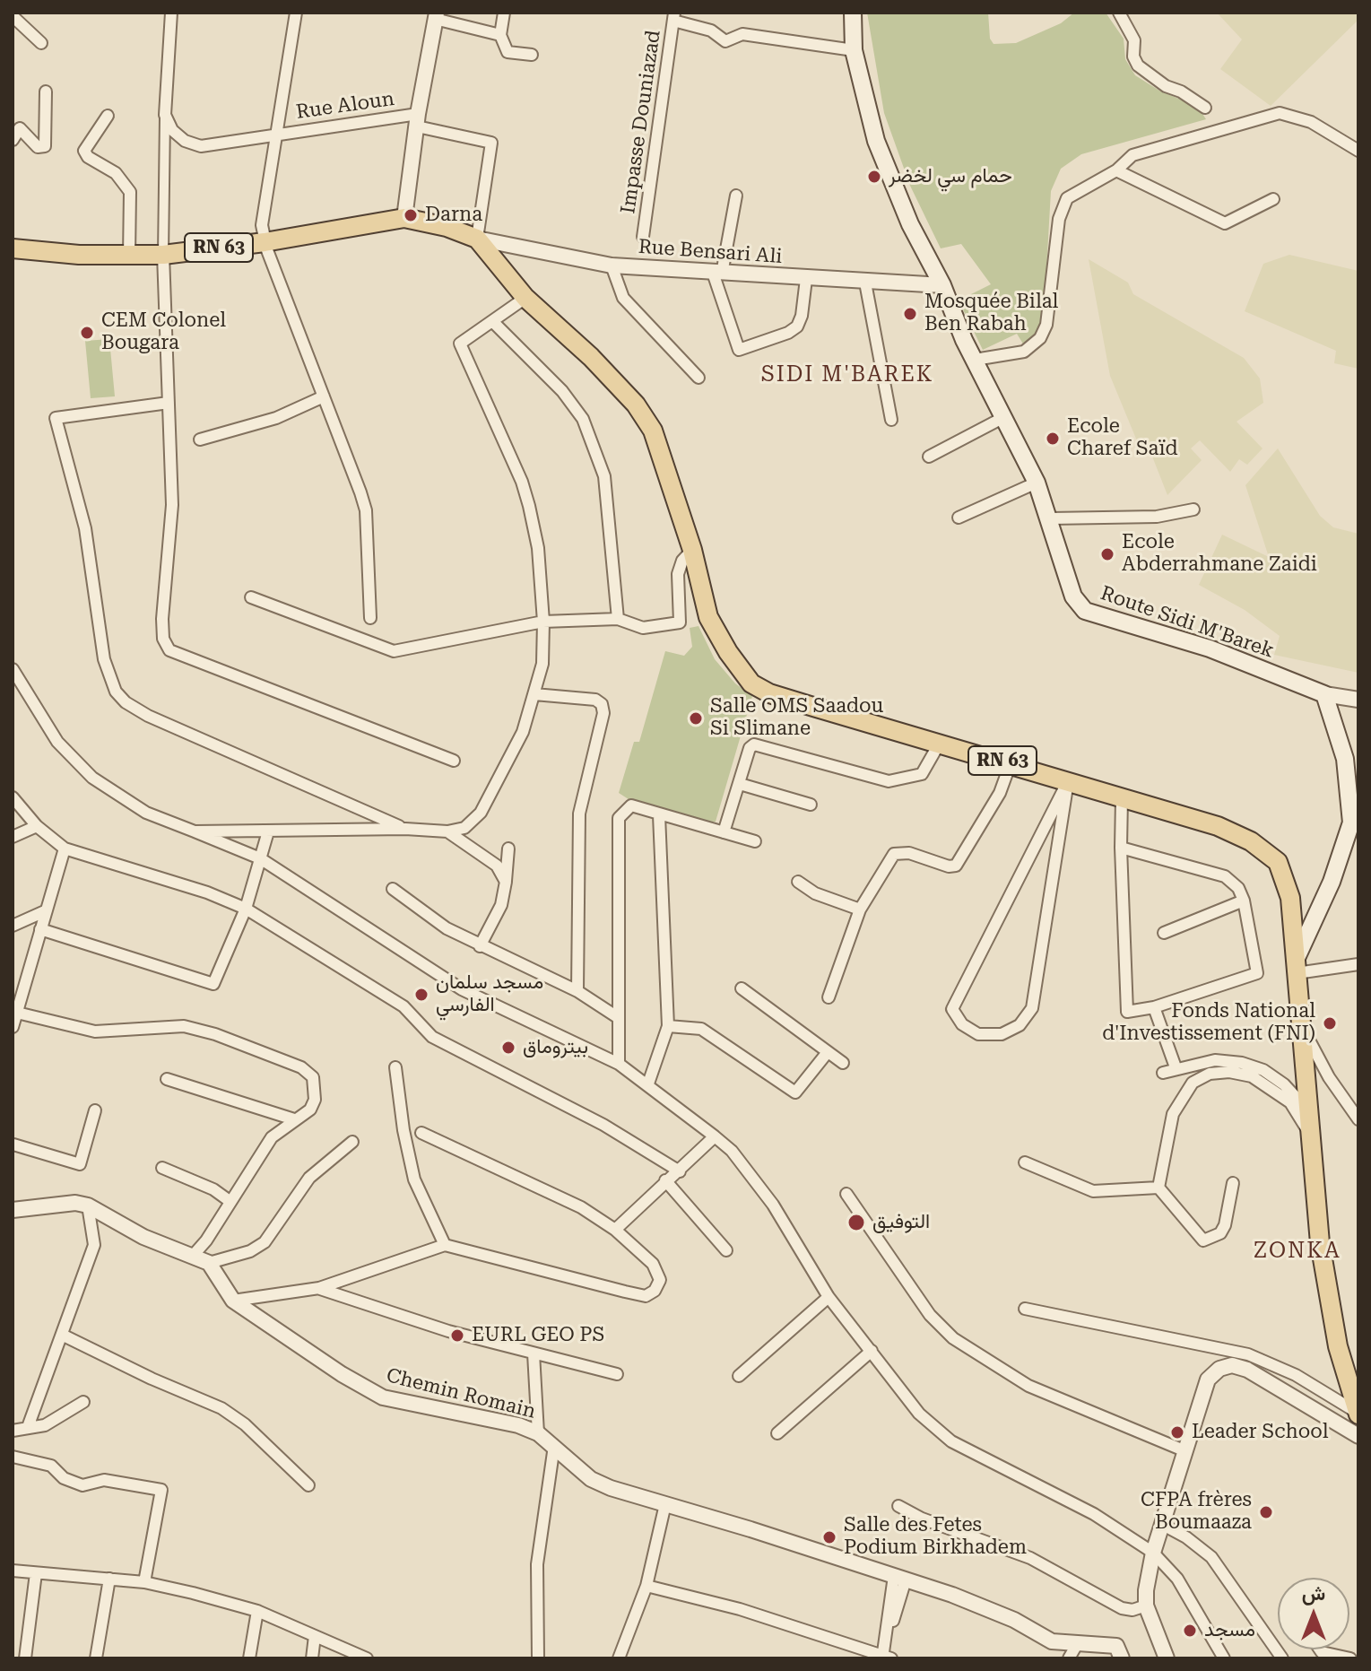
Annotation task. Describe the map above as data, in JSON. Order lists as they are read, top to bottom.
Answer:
{
  "streets": {
    "main road": ["RN 63", "Route Sidi M'Barek"],
    "street": [
      "Rue Aloun",
      "Impasse Douniazad",
      "Rue Bensari Ali",
      "Chemin Romain"
    ]
  },
  "crossings": [
    ["RN 63", "Rue Bensari Ali"],
    ["Rue Bensari Ali", "Route Sidi M'Barek"]
  ],
  "districts": ["SIDI M'BAREK", "ZONKA"],
  "places": [
    "حمام سي لخضر",
    "Darna",
    "Mosquée Bilal Ben Rabah",
    "CEM Colonel Bougara",
    "Ecole Charef Saïd",
    "Ecole Abderrahmane Zaidi",
    "Salle OMS Saadou Si Slimane",
    "مسجد سلمان الفارسي",
    "Fonds National d'Investissement (FNI)",
    "بيتروماق",
    "التوفيق",
    "EURL GEO PS",
    "Leader School",
    "CFPA frères Boumaaza",
    "Salle des Fetes Podium Birkhadem",
    "مسجد"
  ],
  "north": "top"
}
